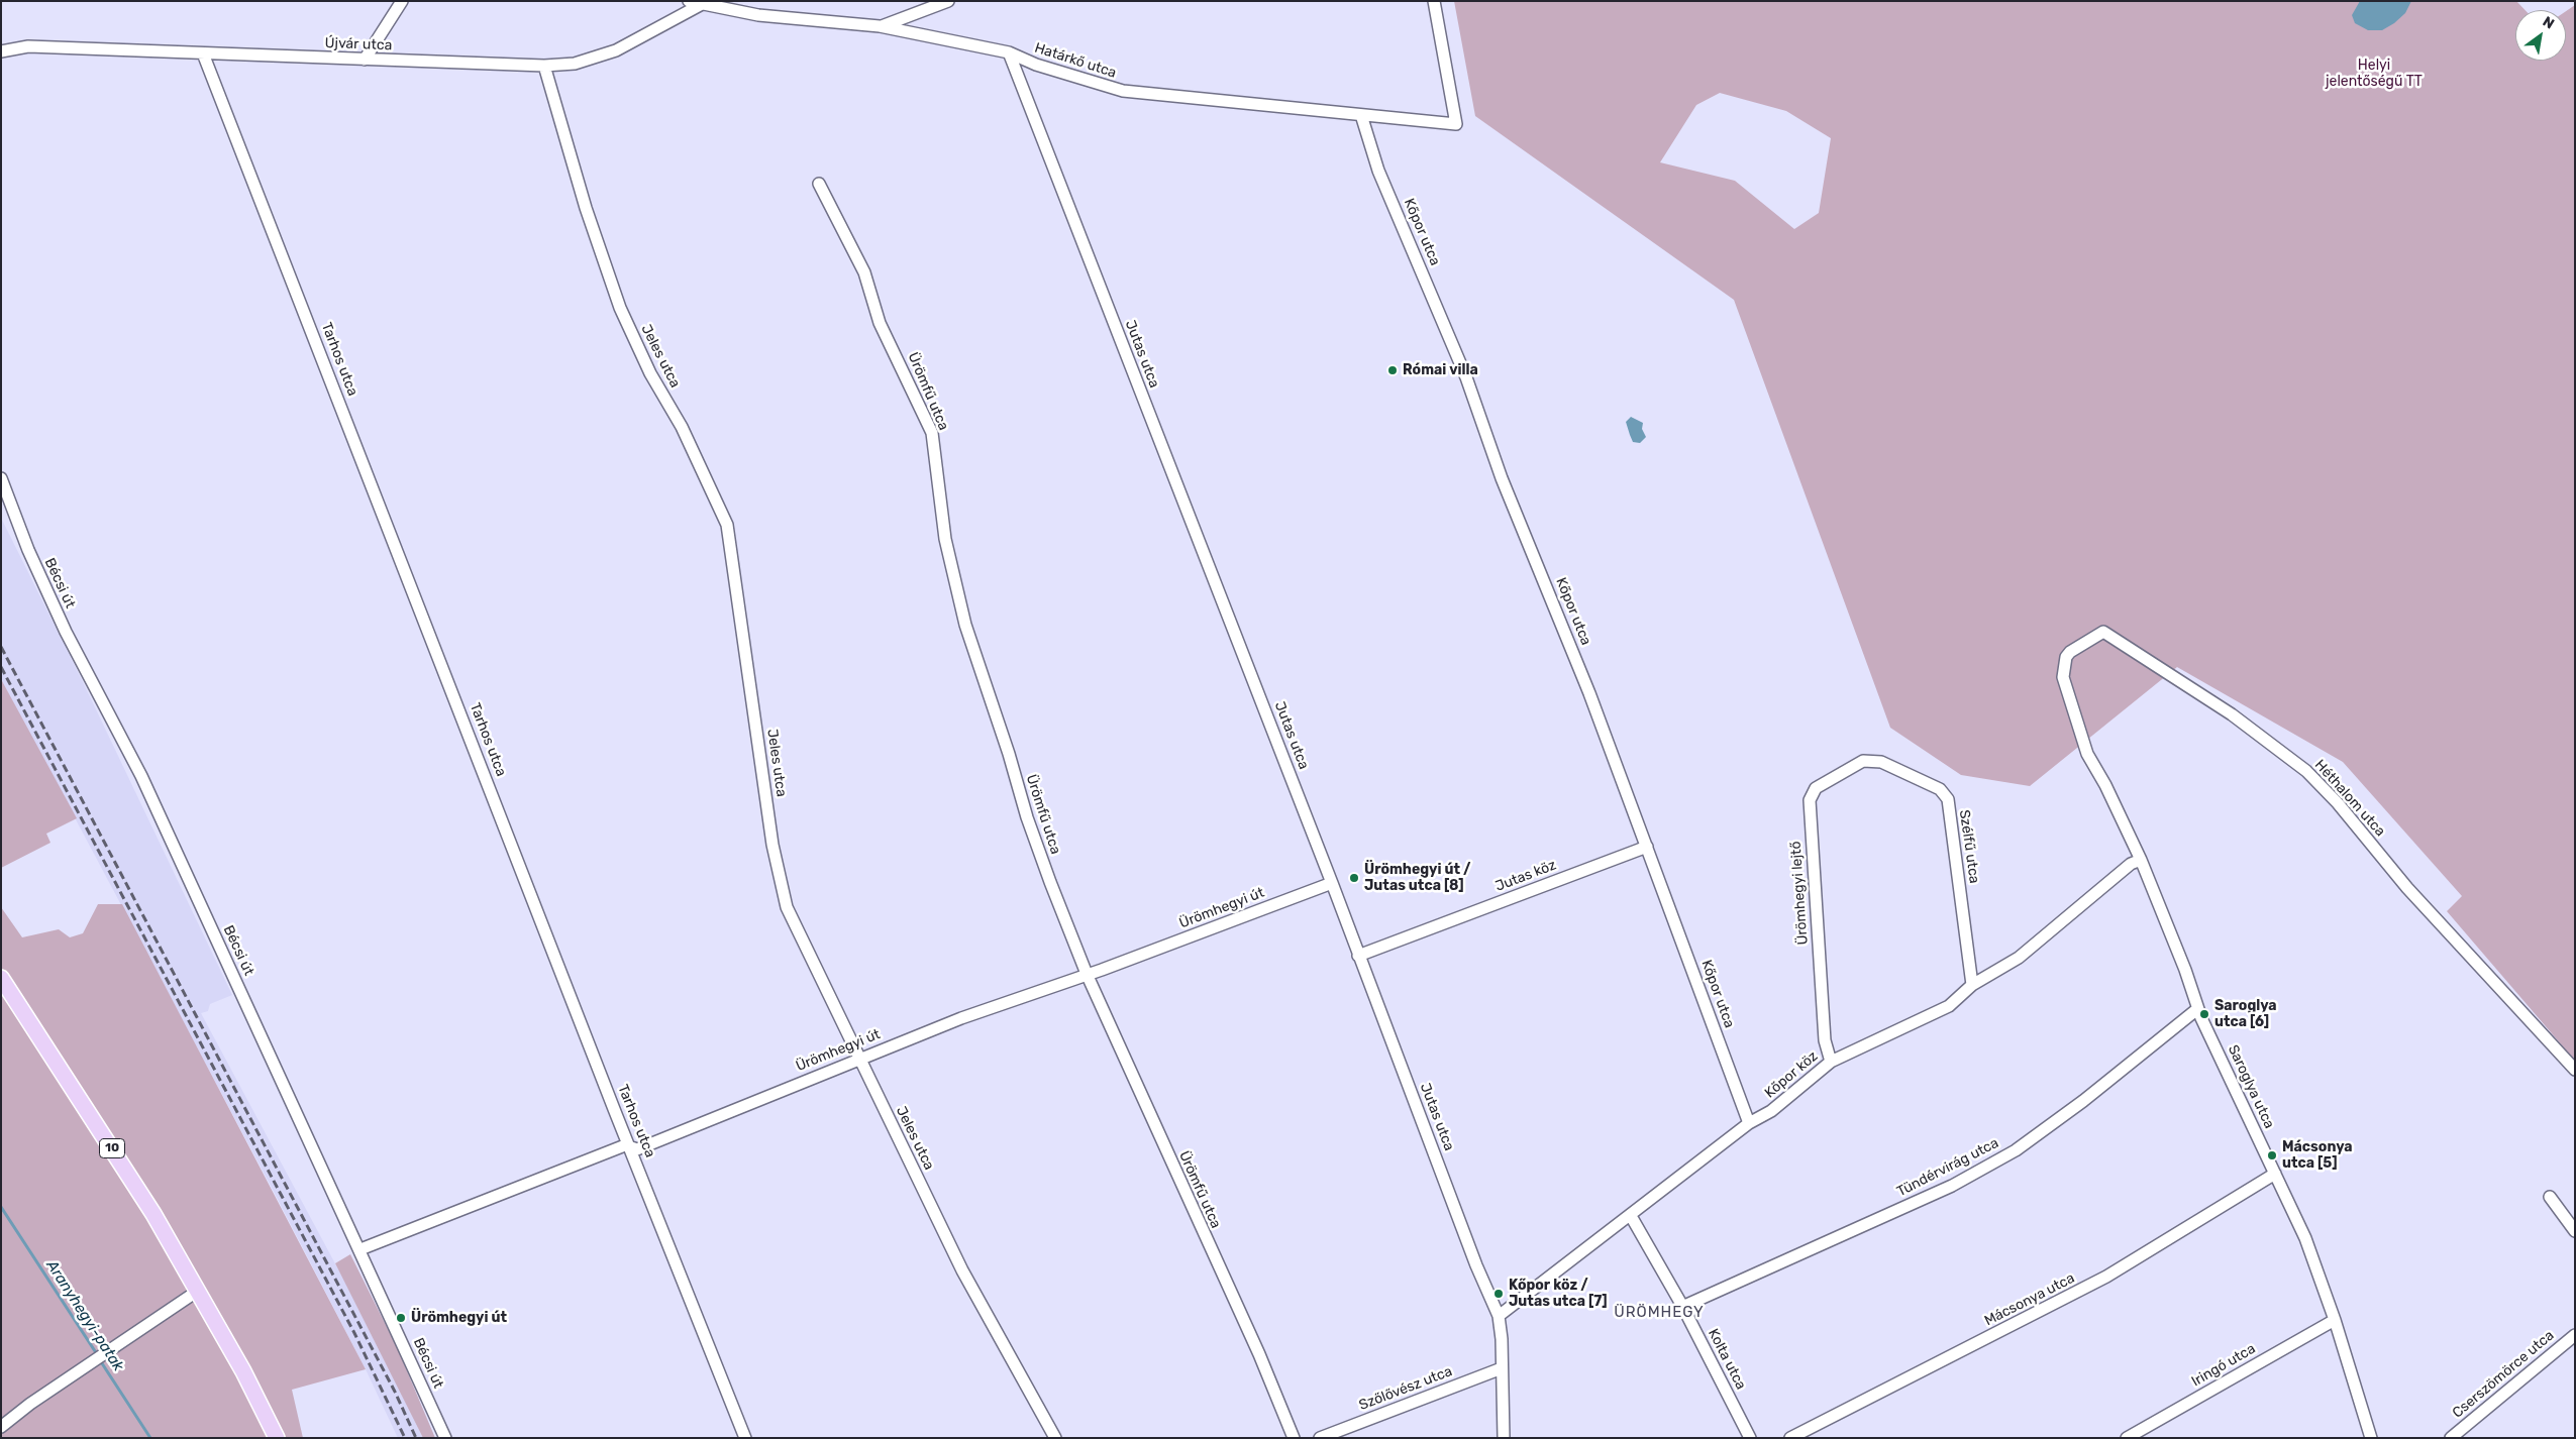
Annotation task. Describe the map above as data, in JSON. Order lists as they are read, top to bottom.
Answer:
{
  "streets": {
    "main road": ["10"],
    "street": [
      "Újvár utca",
      "Határkő utca",
      "Kőpor utca",
      "Jutas utca",
      "Jeles utca",
      "Tarhos utca",
      "Ürömfű utca",
      "Bécsi út",
      "Héthalom utca",
      "Szélfű utca",
      "Jutas köz",
      "Ürömhegyi lejtő",
      "Ürömhegyi út",
      "Kőpor köz",
      "Saroglya utca",
      "Tündérvirág utca",
      "Mácsonya utca",
      "Kolta utca",
      "Iringó utca",
      "Cserszömörce utca",
      "Szőlővész utca"
    ]
  },
  "crossings": [
    ["Újvár utca", "Határkő utca"],
    ["Újvár utca", "Jeles utca"],
    ["Újvár utca", "Tarhos utca"],
    ["Határkő utca", "Kőpor utca"],
    ["Határkő utca", "Jutas utca"],
    ["Kőpor utca", "Jutas köz"],
    ["Kőpor utca", "Kőpor köz"],
    ["Jutas utca", "Jutas köz"],
    ["Jutas utca", "Ürömhegyi út"],
    ["Jutas utca", "Kőpor köz"],
    ["Jutas utca", "Szőlővész utca"],
    ["Jeles utca", "Ürömhegyi út"],
    ["Tarhos utca", "Ürömhegyi út"],
    ["Ürömfű utca", "Ürömhegyi út"],
    ["Bécsi út", "Ürömhegyi út"],
    ["Héthalom utca", "Saroglya utca"],
    ["Szélfű utca", "Ürömhegyi lejtő"],
    ["Szélfű utca", "Kőpor köz"],
    ["Ürömhegyi lejtő", "Kőpor köz"],
    ["Kőpor köz", "Saroglya utca"],
    ["Kőpor köz", "Kolta utca"],
    ["Saroglya utca", "Tündérvirág utca"],
    ["Saroglya utca", "Mácsonya utca"],
    ["Saroglya utca", "Iringó utca"],
    ["Tündérvirág utca", "Kolta utca"]
  ],
  "districts": ["ÜRÖMHEGY"],
  "water": ["Aranyhegyi-patak"],
  "parks": ["Helyi jelentőségű TT"],
  "places": [
    "Római villa",
    "Ürömhegyi út / Jutas utca [8]",
    "Saroglya utca [6]",
    "Mácsonya utca [5]",
    "Kőpor köz / Jutas utca [7]",
    "Ürömhegyi út"
  ],
  "north": "top right"
}
